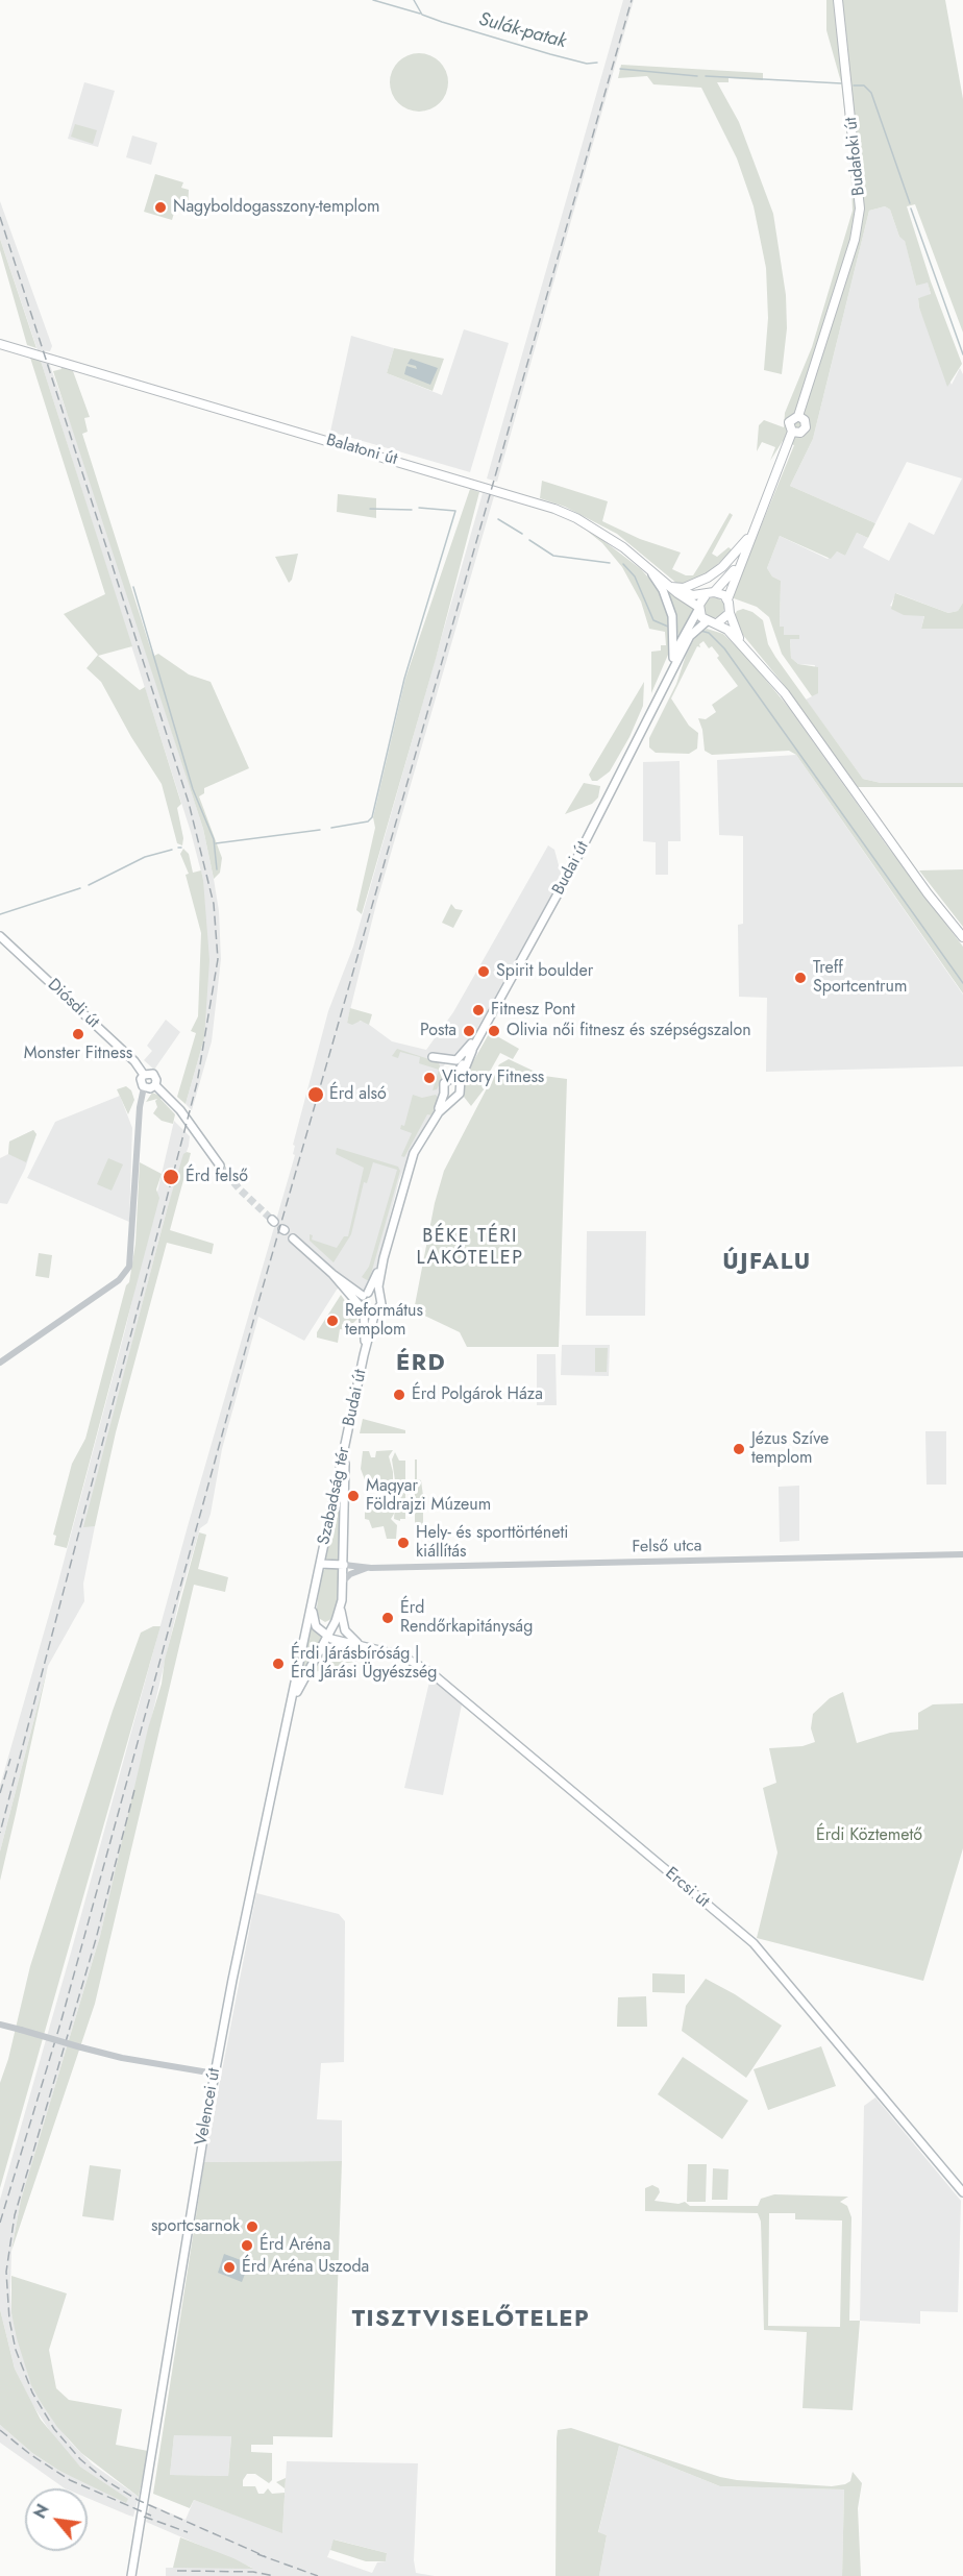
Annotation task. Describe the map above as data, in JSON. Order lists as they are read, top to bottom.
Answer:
{
  "streets": {
    "main road": [
      "Budafoki út",
      "Balatoni út",
      "Budai út",
      "Diósdi út",
      "Szabadság tér",
      "Ercsi út",
      "Velencei út"
    ],
    "street": ["Felső utca"]
  },
  "crossings": [
    ["Balatoni út", "Budai út"],
    ["Budai út", "Szabadság tér"],
    ["Szabadság tér", "Felső utca"],
    ["Szabadság tér", "Ercsi út"],
    ["Szabadság tér", "Velencei út"]
  ],
  "districts": [
    "BÉKE TÉRI LAKÓTELEP",
    "ÚJFALU",
    "ÉRD",
    "TISZTVISELŐTELEP"
  ],
  "water": ["Sulák-patak"],
  "parks": ["Érdi Köztemető"],
  "places": [
    "Nagyboldogasszony-templom",
    "Spirit boulder",
    "Treff Sportcentrum",
    "Fitnesz Pont",
    "Posta",
    "Olivia női fitnesz és szépségszalon",
    "Monster Fitness",
    "Victory Fitness",
    "Érd alsó",
    "Érd felső",
    "Református templom",
    "Érd Polgárok Háza",
    "Jézus Szíve templom",
    "Magyar Földrajzi Múzeum",
    "Hely- és sporttörténeti kiállítás",
    "Érd Rendőrkapitányság",
    "Érdi Járásbíróság | Érd Járási Ügyészség",
    "sportcsarnok",
    "Érd Aréna",
    "Érd Aréna Uszoda"
  ],
  "north": "top left"
}
